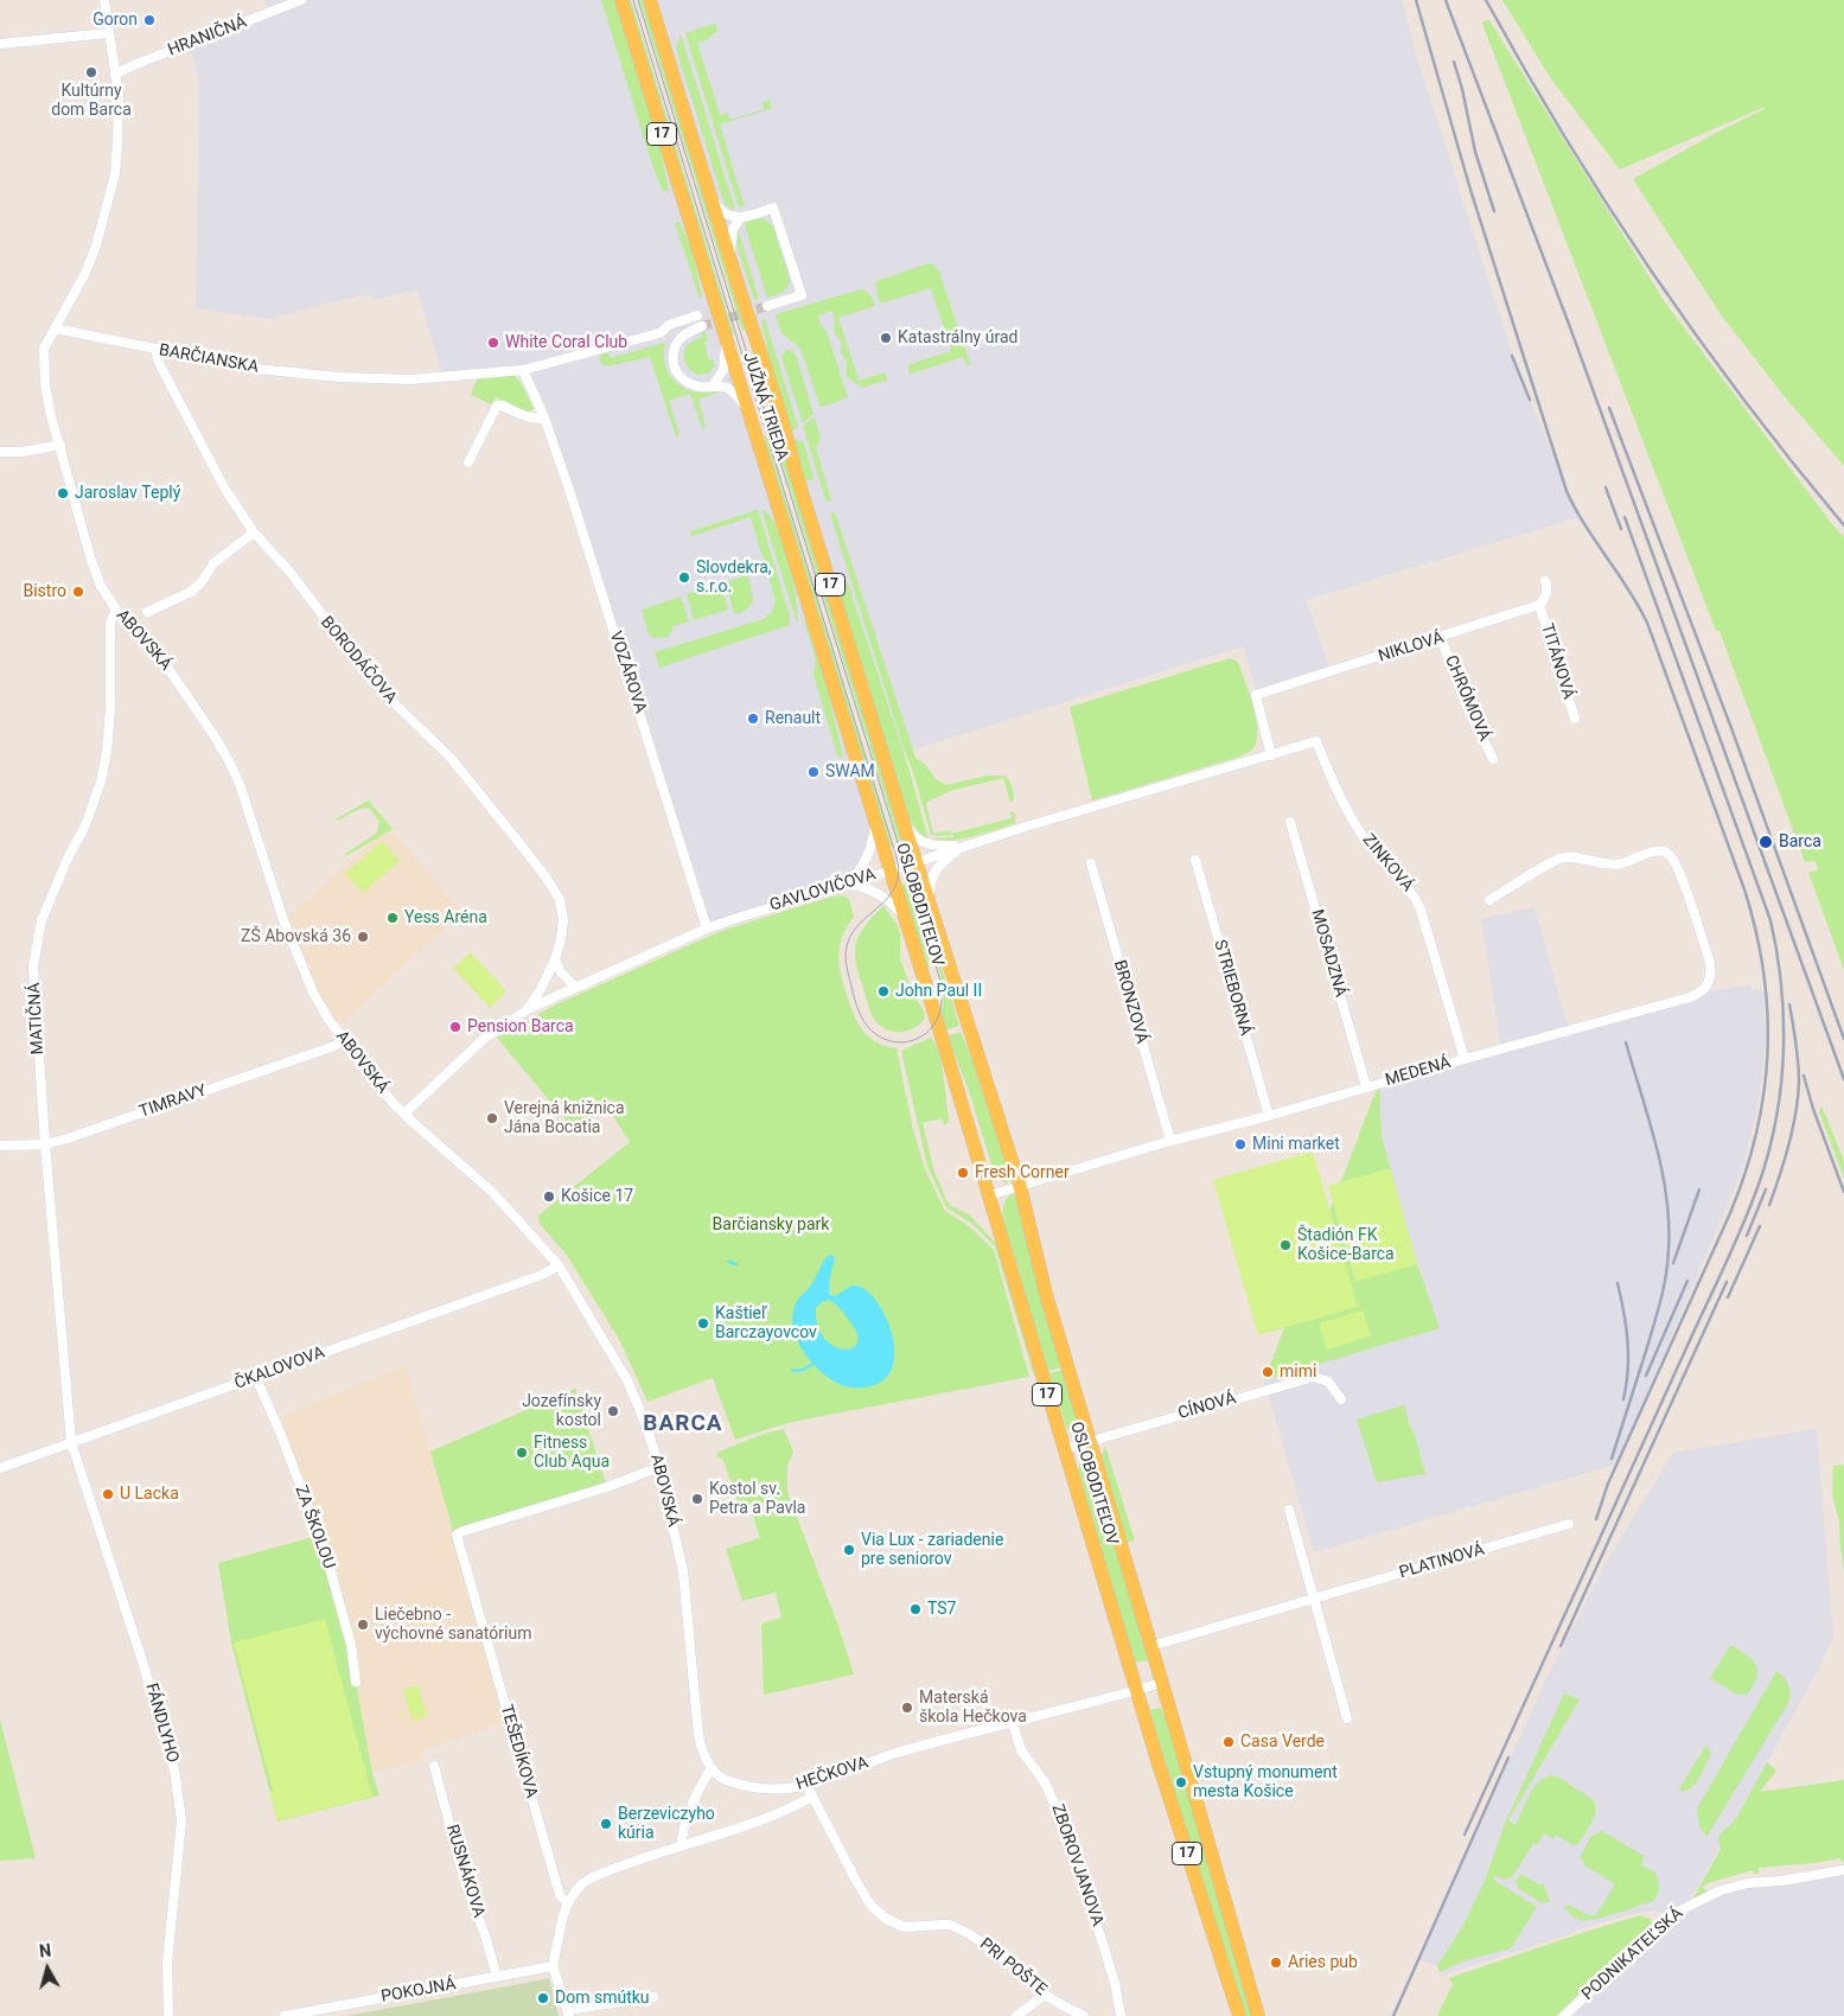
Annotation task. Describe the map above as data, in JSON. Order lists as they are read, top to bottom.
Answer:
{
  "streets": {
    "main road": ["17", "JUŽNÁ TRIEDA", "OSLOBODITEĽOV"],
    "street": [
      "HRANIČNÁ",
      "BARČIANSKA",
      "ABOVSKÁ",
      "NIKLOVÁ",
      "BORODÁČOVA",
      "TITÁNOVÁ",
      "VOZÁROVA",
      "CHRÓMOVÁ",
      "ZINKOVÁ",
      "GAVLOVIČOVA",
      "MOSADZNÁ",
      "STRIEBORNÁ",
      "BRONZOVÁ",
      "MATIČNÁ",
      "MEDENÁ",
      "TIMRAVY",
      "ČKALOVOVA",
      "CÍNOVÁ",
      "ZA ŠKOLOU",
      "PLATINOVÁ",
      "FÁNDLYHO",
      "TEŠEDÍKOVA",
      "HEČKOVA",
      "ZBOROVJANOVA",
      "RUSNÁKOVA",
      "PODNIKATEĽSKÁ",
      "PRI POŠTE",
      "POKOJNÁ"
    ]
  },
  "crossings": [
    ["BARČIANSKA", "ABOVSKÁ"],
    ["BARČIANSKA", "BORODÁČOVA"],
    ["BARČIANSKA", "VOZÁROVA"],
    ["JUŽNÁ TRIEDA", "OSLOBODITEĽOV"],
    ["ABOVSKÁ", "GAVLOVIČOVA"],
    ["ABOVSKÁ", "MATIČNÁ"],
    ["ABOVSKÁ", "TIMRAVY"],
    ["ABOVSKÁ", "ČKALOVOVA"],
    ["ABOVSKÁ", "TEŠEDÍKOVA"],
    ["ABOVSKÁ", "HEČKOVA"],
    ["NIKLOVÁ", "TITÁNOVÁ"],
    ["NIKLOVÁ", "CHRÓMOVÁ"],
    ["NIKLOVÁ", "GAVLOVIČOVA"],
    ["BORODÁČOVA", "GAVLOVIČOVA"],
    ["VOZÁROVA", "GAVLOVIČOVA"],
    ["ZINKOVÁ", "GAVLOVIČOVA"],
    ["ZINKOVÁ", "MEDENÁ"],
    ["GAVLOVIČOVA", "OSLOBODITEĽOV"],
    ["OSLOBODITEĽOV", "MEDENÁ"],
    ["OSLOBODITEĽOV", "CÍNOVÁ"],
    ["OSLOBODITEĽOV", "PLATINOVÁ"],
    ["OSLOBODITEĽOV", "HEČKOVA"],
    ["MOSADZNÁ", "MEDENÁ"],
    ["STRIEBORNÁ", "MEDENÁ"],
    ["BRONZOVÁ", "MEDENÁ"],
    ["MATIČNÁ", "TIMRAVY"],
    ["MATIČNÁ", "ČKALOVOVA"],
    ["MATIČNÁ", "FÁNDLYHO"],
    ["ČKALOVOVA", "ZA ŠKOLOU"],
    ["ČKALOVOVA", "FÁNDLYHO"],
    ["HEČKOVA", "ZBOROVJANOVA"],
    ["HEČKOVA", "PRI POŠTE"],
    ["RUSNÁKOVA", "POKOJNÁ"]
  ],
  "districts": ["BARCA"],
  "parks": ["Barčiansky park"],
  "places": [
    "Goron",
    "Kultúrny dom Barca",
    "Katastrálny úrad",
    "White Coral Club",
    "Jaroslav Teplý",
    "Slovdekra, s.r.o.",
    "Bistro",
    "Renault",
    "SWAM",
    "Barca",
    "Yess Aréna",
    "ZŠ Abovská 36",
    "John Paul II",
    "Pension Barca",
    "Verejná knižnica Jána Bocatia",
    "Mini market",
    "Fresh Corner",
    "Košice 17",
    "Štadión FK Košice-Barca",
    "Kaštieľ Barczayovcov",
    "mimi",
    "Jozefínsky kostol",
    "Fitness Club Aqua",
    "U Lacka",
    "Kostol sv. Petra a Pavla",
    "Via Lux - zariadenie pre seniorov",
    "TS7",
    "Liečebno - výchovné sanatórium",
    "Materská škola Hečkova",
    "Casa Verde",
    "Vstupný monument mesta Košice",
    "Berzeviczyho kúria",
    "Aries pub",
    "Dom smútku"
  ],
  "north": "top"
}
